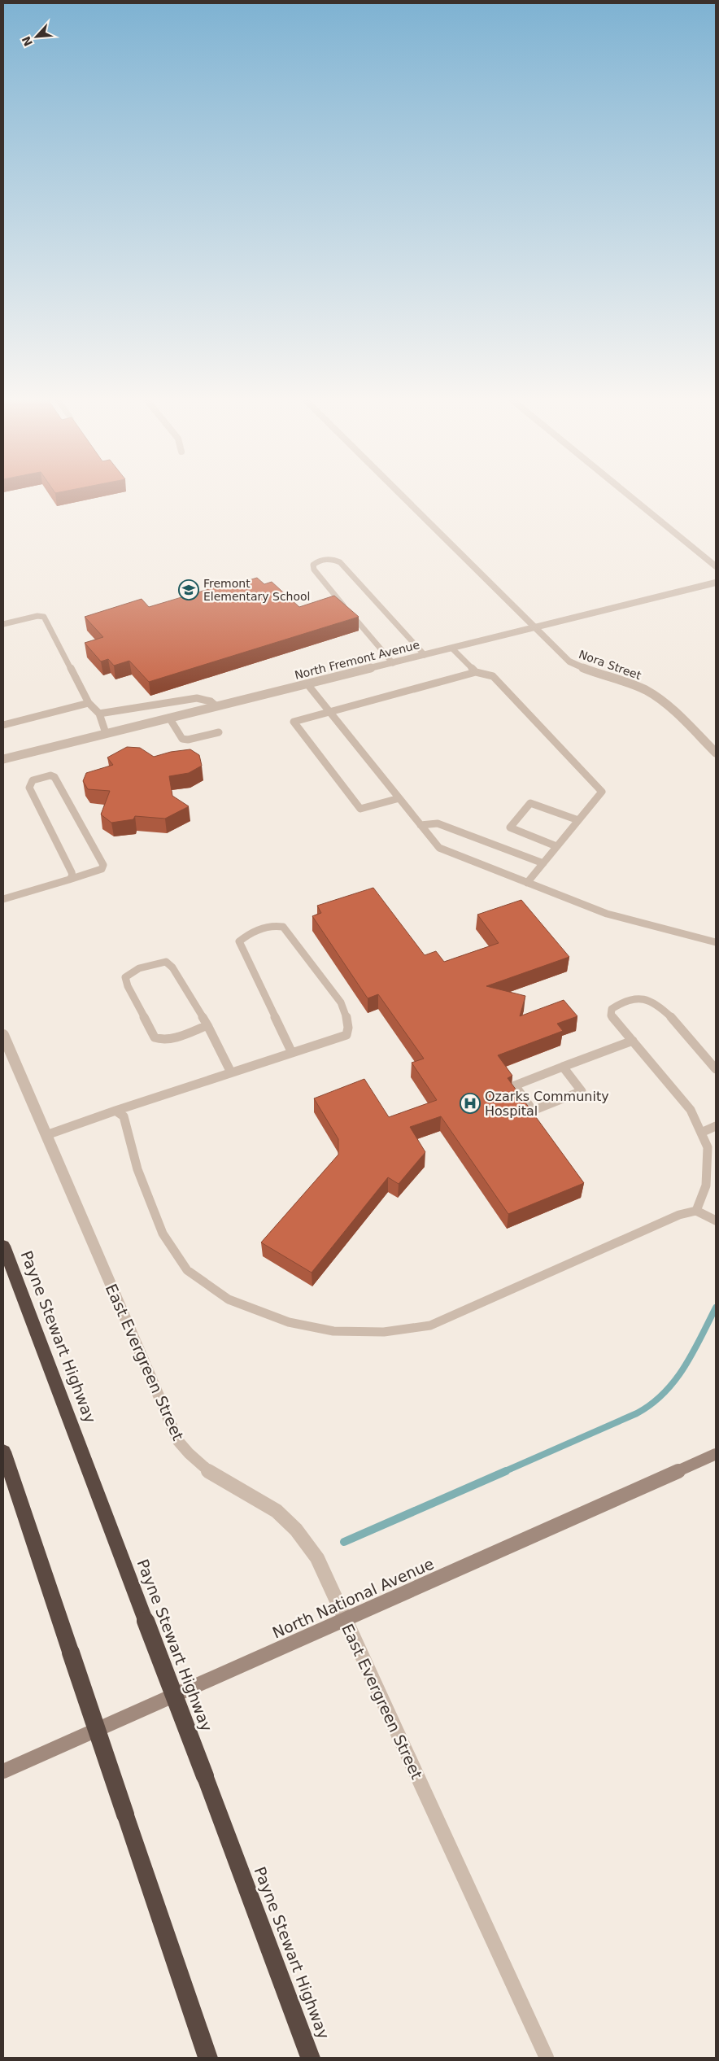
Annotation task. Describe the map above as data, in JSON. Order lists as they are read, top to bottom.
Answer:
{
  "streets": {
    "highway": ["Payne Stewart Highway"],
    "main road": ["North National Avenue"],
    "street": ["North Fremont Avenue", "Nora Street", "East Evergreen Street"]
  },
  "crossings": [
    ["North Fremont Avenue", "Nora Street"],
    ["East Evergreen Street", "North National Avenue"]
  ],
  "places": {
    "school or university": ["Fremont Elementary School"],
    "hospital": ["Ozarks Community Hospital"]
  },
  "north": "bottom left"
}
